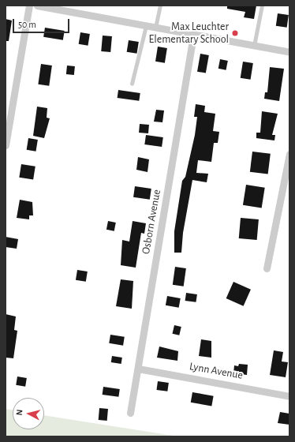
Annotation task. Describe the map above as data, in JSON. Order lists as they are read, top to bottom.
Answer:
{
  "streets": {
    "street": ["Osborn Avenue", "Lynn Avenue"]
  },
  "crossings": [
    ["Osborn Avenue", "Lynn Avenue"]
  ],
  "places": ["Max Leuchter Elementary School"],
  "scale_bar": "50 m",
  "north": "left"
}
